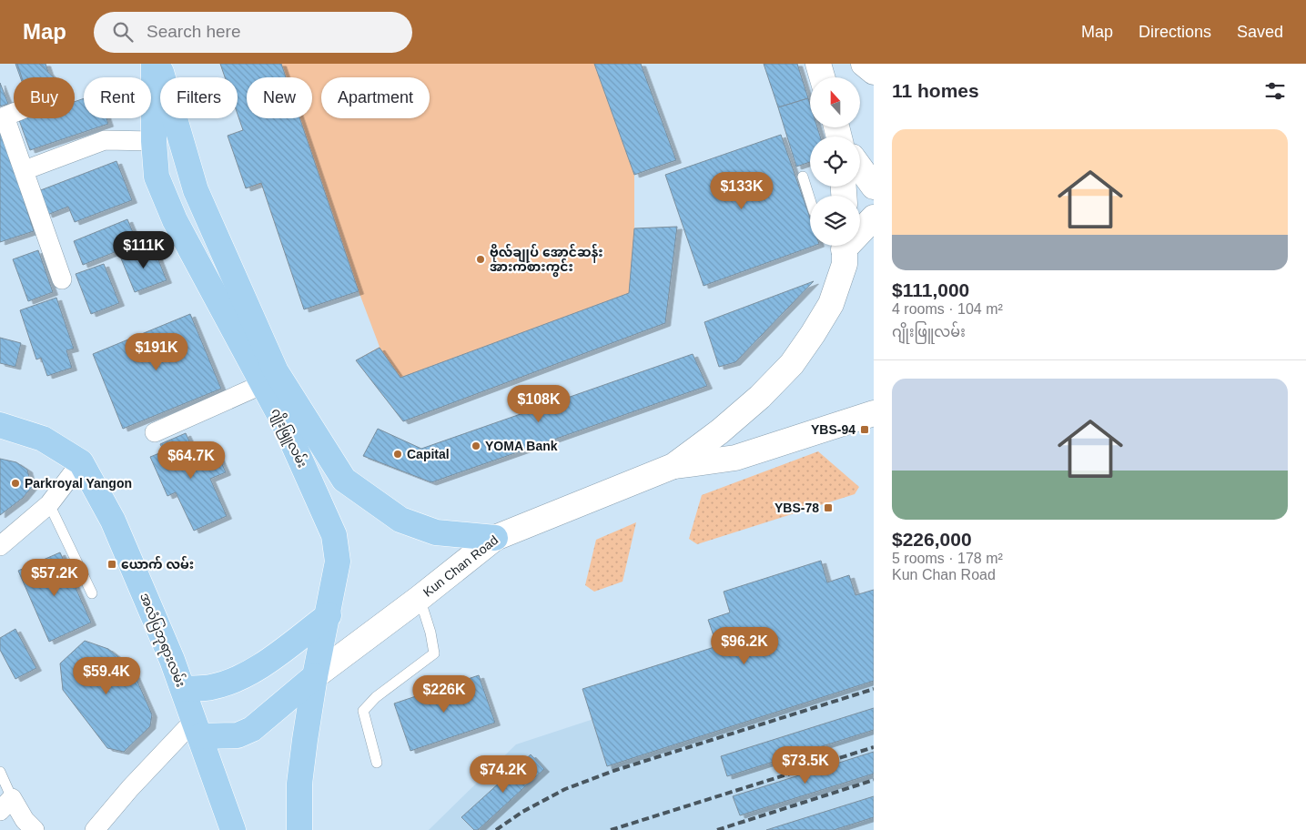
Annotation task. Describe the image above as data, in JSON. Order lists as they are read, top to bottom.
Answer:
{
  "streets": {
    "main road": ["ဂျိုးဖြူလမ်း", "Kun Chan Road", "အလံပြဘုရားလမ်း"]
  },
  "crossings": [
    ["ဂျိုးဖြူလမ်း", "Kun Chan Road"]
  ],
  "places": {
    "other": [
      "ဗိုလ်ချုပ် အောင်ဆန်း အားကစားကွင်း",
      "YOMA Bank",
      "Capital",
      "Parkroyal Yangon"
    ],
    "transit": ["YBS-94", "YBS-78", "ယောက် လမ်း"]
  },
  "north": "top",
  "page": {
    "header": "Map",
    "search": "Search here",
    "nav": ["Map", "Directions", "Saved"],
    "heading": "11 homes",
    "chip": [
      "Buy",
      "Rent",
      "Filters",
      "New",
      "Apartment"
    ],
    "list": [
      {
        "name": "$111,000",
        "note": "4 rooms · 104 m² · ဂျိုးဖြူလမ်း"
      },
      {
        "name": "$226,000",
        "note": "5 rooms · 178 m² · Kun Chan Road"
      }
    ],
    "price": [
      "$133K",
      "$111K",
      "$191K",
      "$108K",
      "$64.7K",
      "$57.2K",
      "$96.2K",
      "$59.4K",
      "$226K",
      "$73.5K",
      "$74.2K"
    ]
  }
}
